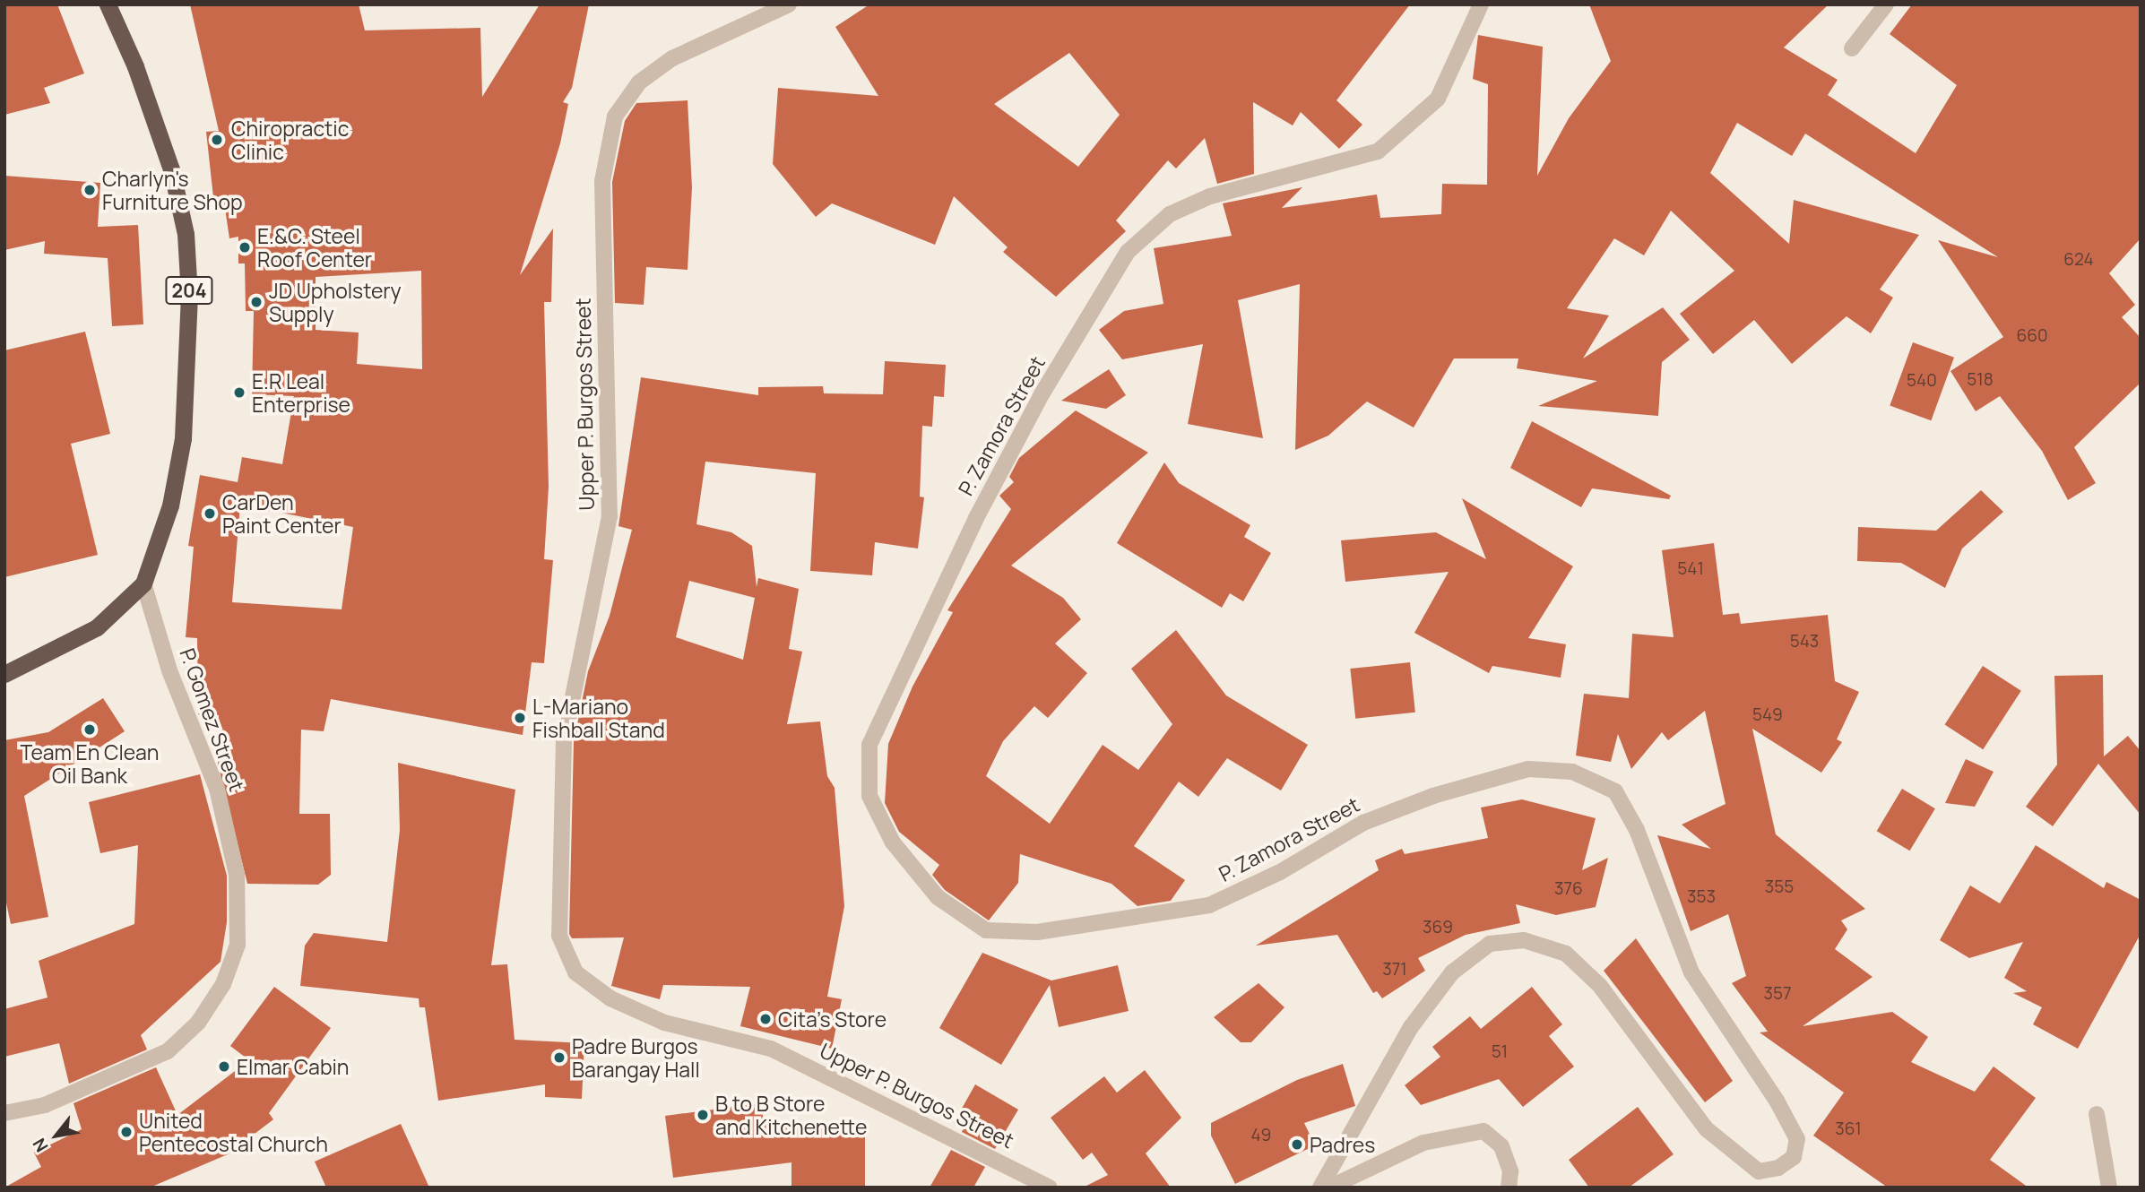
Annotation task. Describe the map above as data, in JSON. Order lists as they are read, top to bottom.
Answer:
{
  "streets": {
    "highway": ["204"],
    "street": ["Upper P. Burgos Street", "P. Zamora Street", "P. Gomez Street"]
  },
  "crossings": [
    ["204", "P. Gomez Street"]
  ],
  "places": [
    "Chiropractic Clinic",
    "Charlyn's Furniture Shop",
    "E.&C. Steel Roof Center",
    "JD Upholstery Supply",
    "E.R Leal Enterprise",
    "CarDen Paint Center",
    "L-Mariano Fishball Stand",
    "Team En Clean Oil Bank",
    "Cita's Store",
    "Padre Burgos Barangay Hall",
    "Elmar Cabin",
    "B to B Store and Kitchenette",
    "United Pentecostal Church",
    "Padres"
  ],
  "house_numbers": [
    "624",
    "660",
    "518",
    "540",
    "541",
    "543",
    "549",
    "355",
    "376",
    "353",
    "369",
    "371",
    "357",
    "51",
    "361",
    "49"
  ],
  "north": "bottom left"
}
